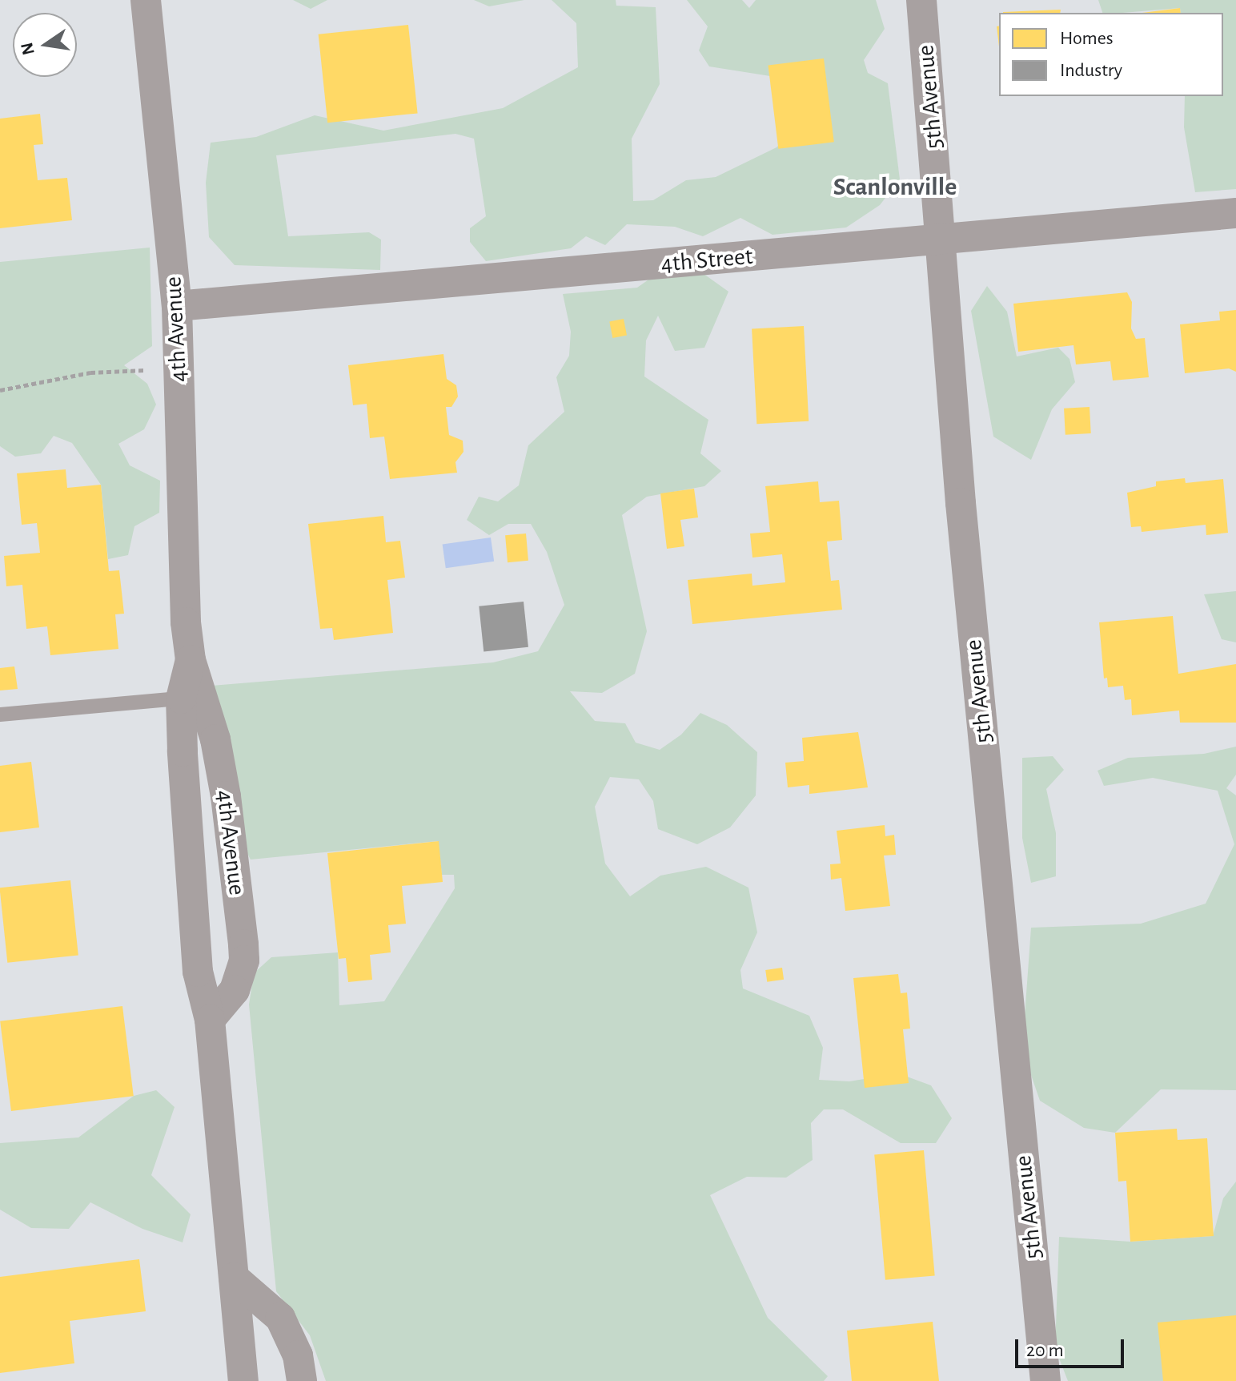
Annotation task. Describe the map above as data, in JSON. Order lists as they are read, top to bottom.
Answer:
{
  "streets": {
    "street": ["5th Avenue", "4th Street", "4th Avenue"]
  },
  "crossings": [
    ["5th Avenue", "4th Street"],
    ["4th Street", "4th Avenue"]
  ],
  "districts": ["Scanlonville"],
  "legend": ["Homes", "Industry"],
  "scale_bar": "20 m",
  "north": "left"
}
